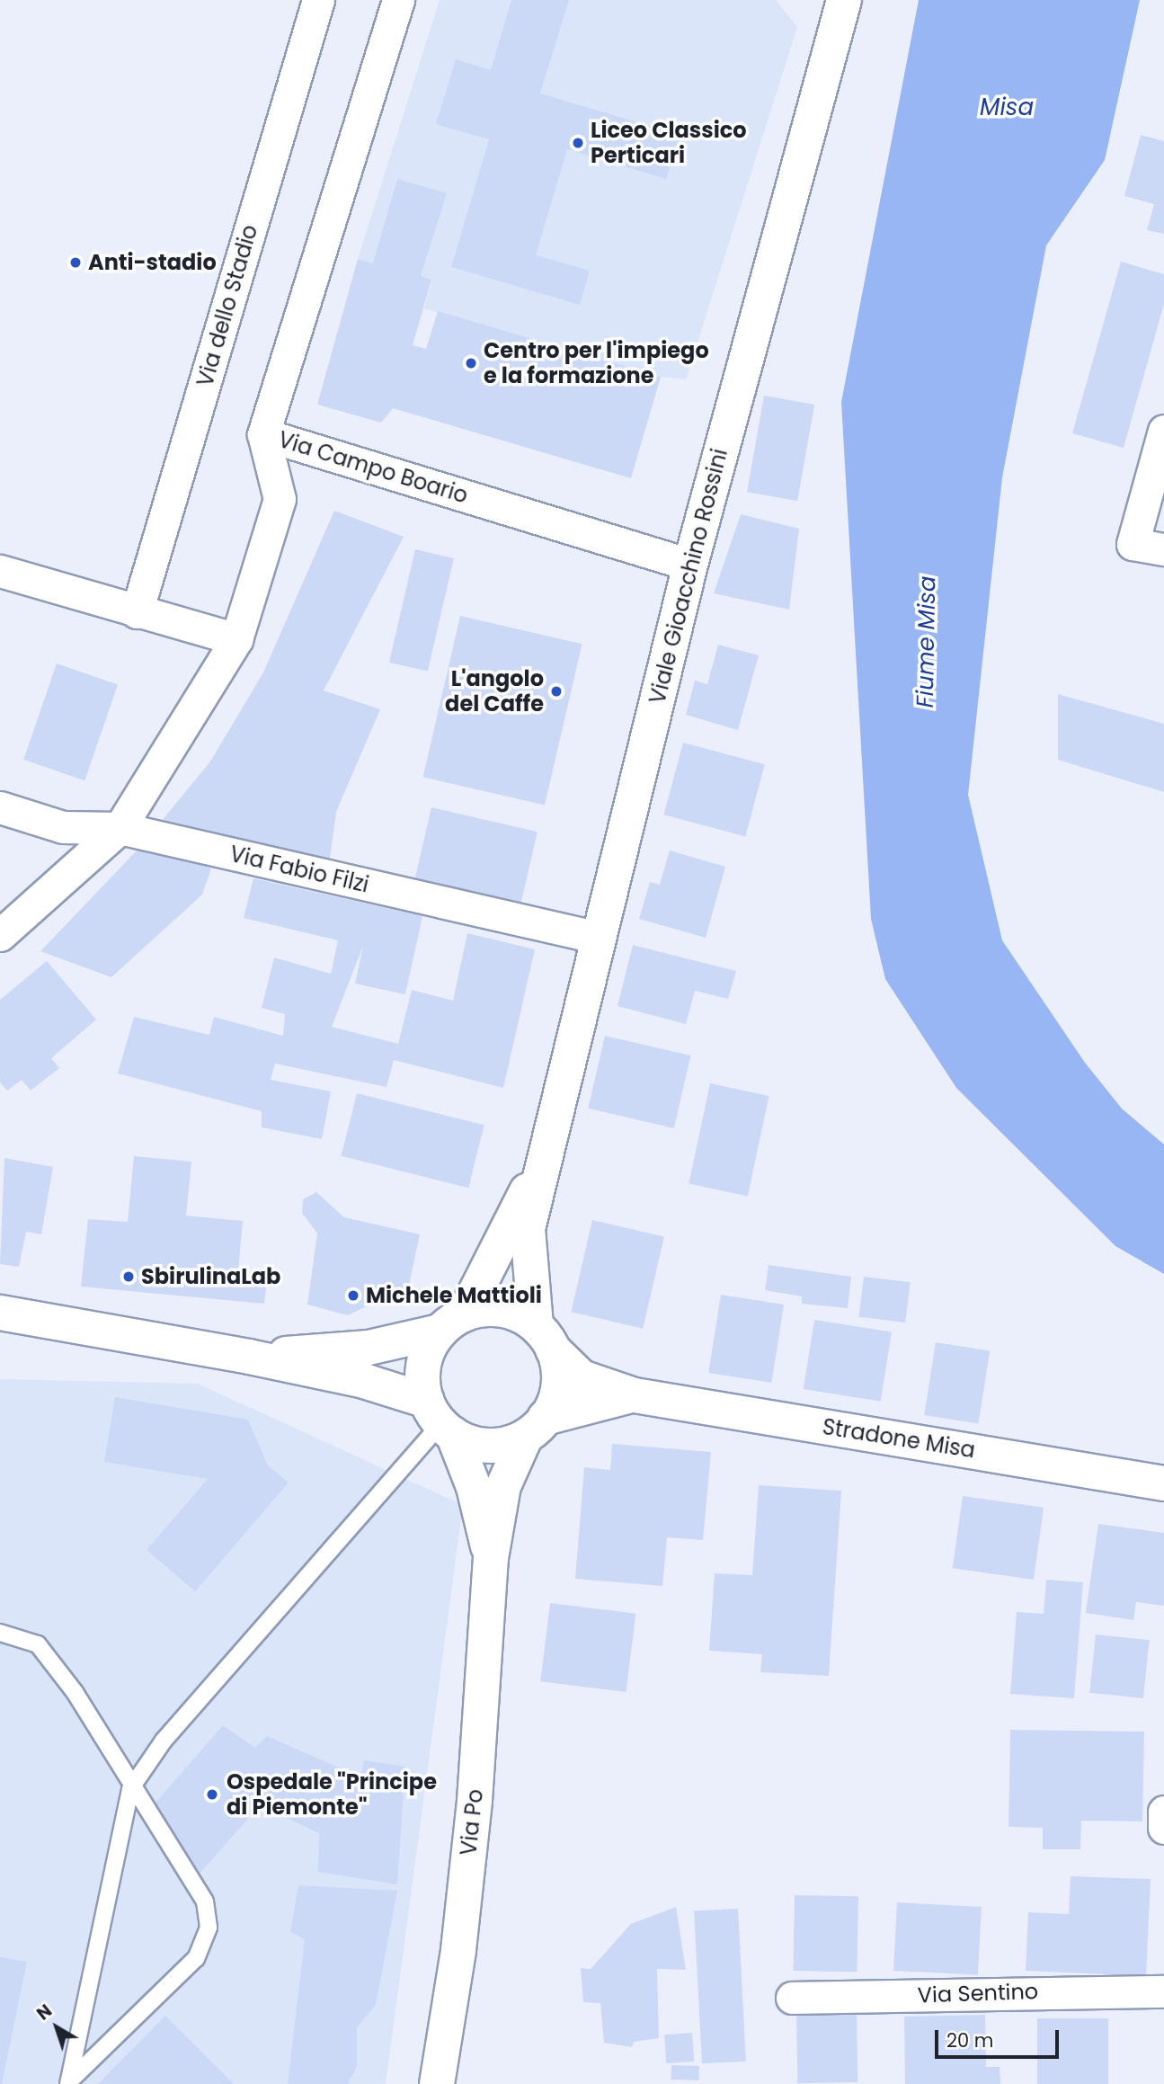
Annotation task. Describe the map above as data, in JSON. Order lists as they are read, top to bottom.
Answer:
{
  "streets": {
    "street": [
      "Via dello Stadio",
      "Via Campo Boario",
      "Viale Gioacchino Rossini",
      "Via Fabio Filzi",
      "Stradone Misa",
      "Via Po",
      "Via Sentino"
    ]
  },
  "crossings": [
    ["Via Campo Boario", "Viale Gioacchino Rossini"],
    ["Via Campo Boario", "Via Fabio Filzi"],
    ["Viale Gioacchino Rossini", "Via Fabio Filzi"],
    ["Viale Gioacchino Rossini", "Stradone Misa"],
    ["Viale Gioacchino Rossini", "Via Po"],
    ["Stradone Misa", "Via Po"]
  ],
  "water": ["Misa", "Fiume Misa"],
  "places": [
    "Liceo Classico Perticari",
    "Anti-stadio",
    "Centro per l'impiego e la formazione",
    "L'angolo del Caffe",
    "SbirulinaLab",
    "Michele Mattioli",
    "Ospedale \"Principe di Piemonte\""
  ],
  "scale_bar": "20 m",
  "north": "top left"
}
